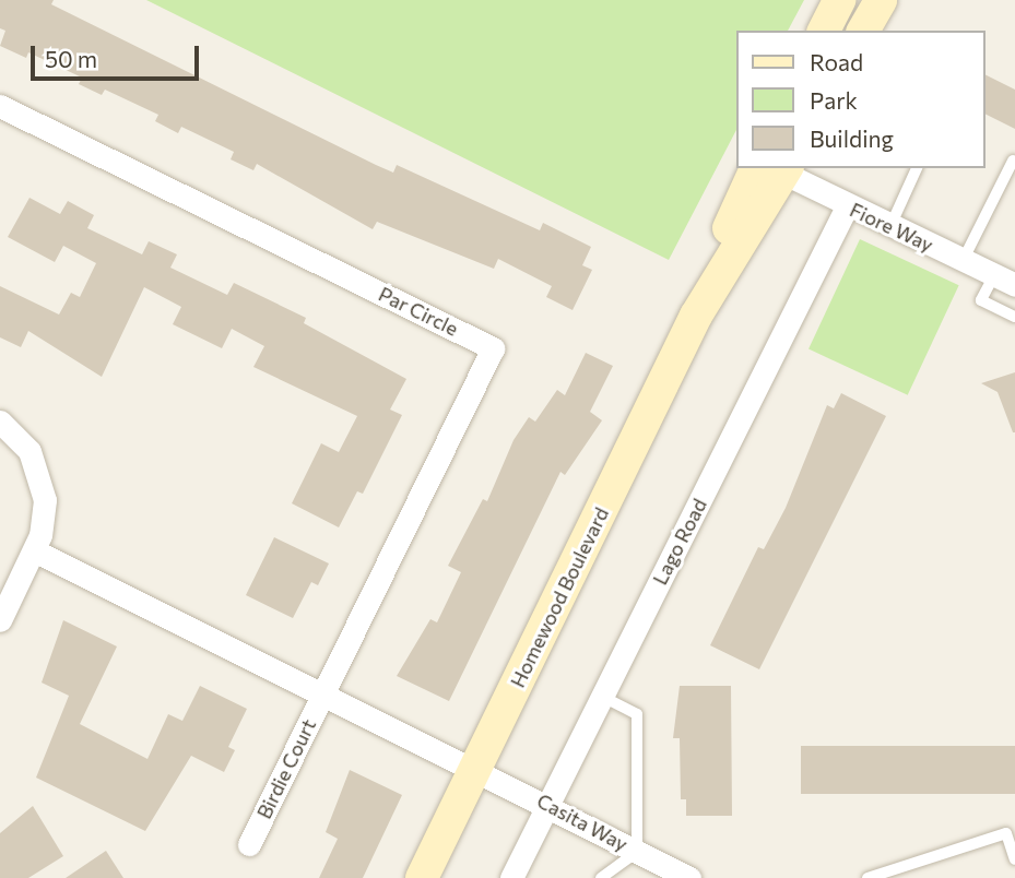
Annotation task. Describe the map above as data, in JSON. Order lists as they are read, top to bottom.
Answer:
{
  "streets": {
    "street": [
      "Fiore Way",
      "Par Circle",
      "Lago Road",
      "Homewood Boulevard",
      "Birdie Court",
      "Casita Way"
    ]
  },
  "crossings": [
    ["Fiore Way", "Lago Road"],
    ["Fiore Way", "Homewood Boulevard"],
    ["Par Circle", "Birdie Court"],
    ["Lago Road", "Casita Way"],
    ["Homewood Boulevard", "Casita Way"]
  ],
  "legend": ["Road", "Park", "Building"],
  "scale_bar": "50 m"
}
